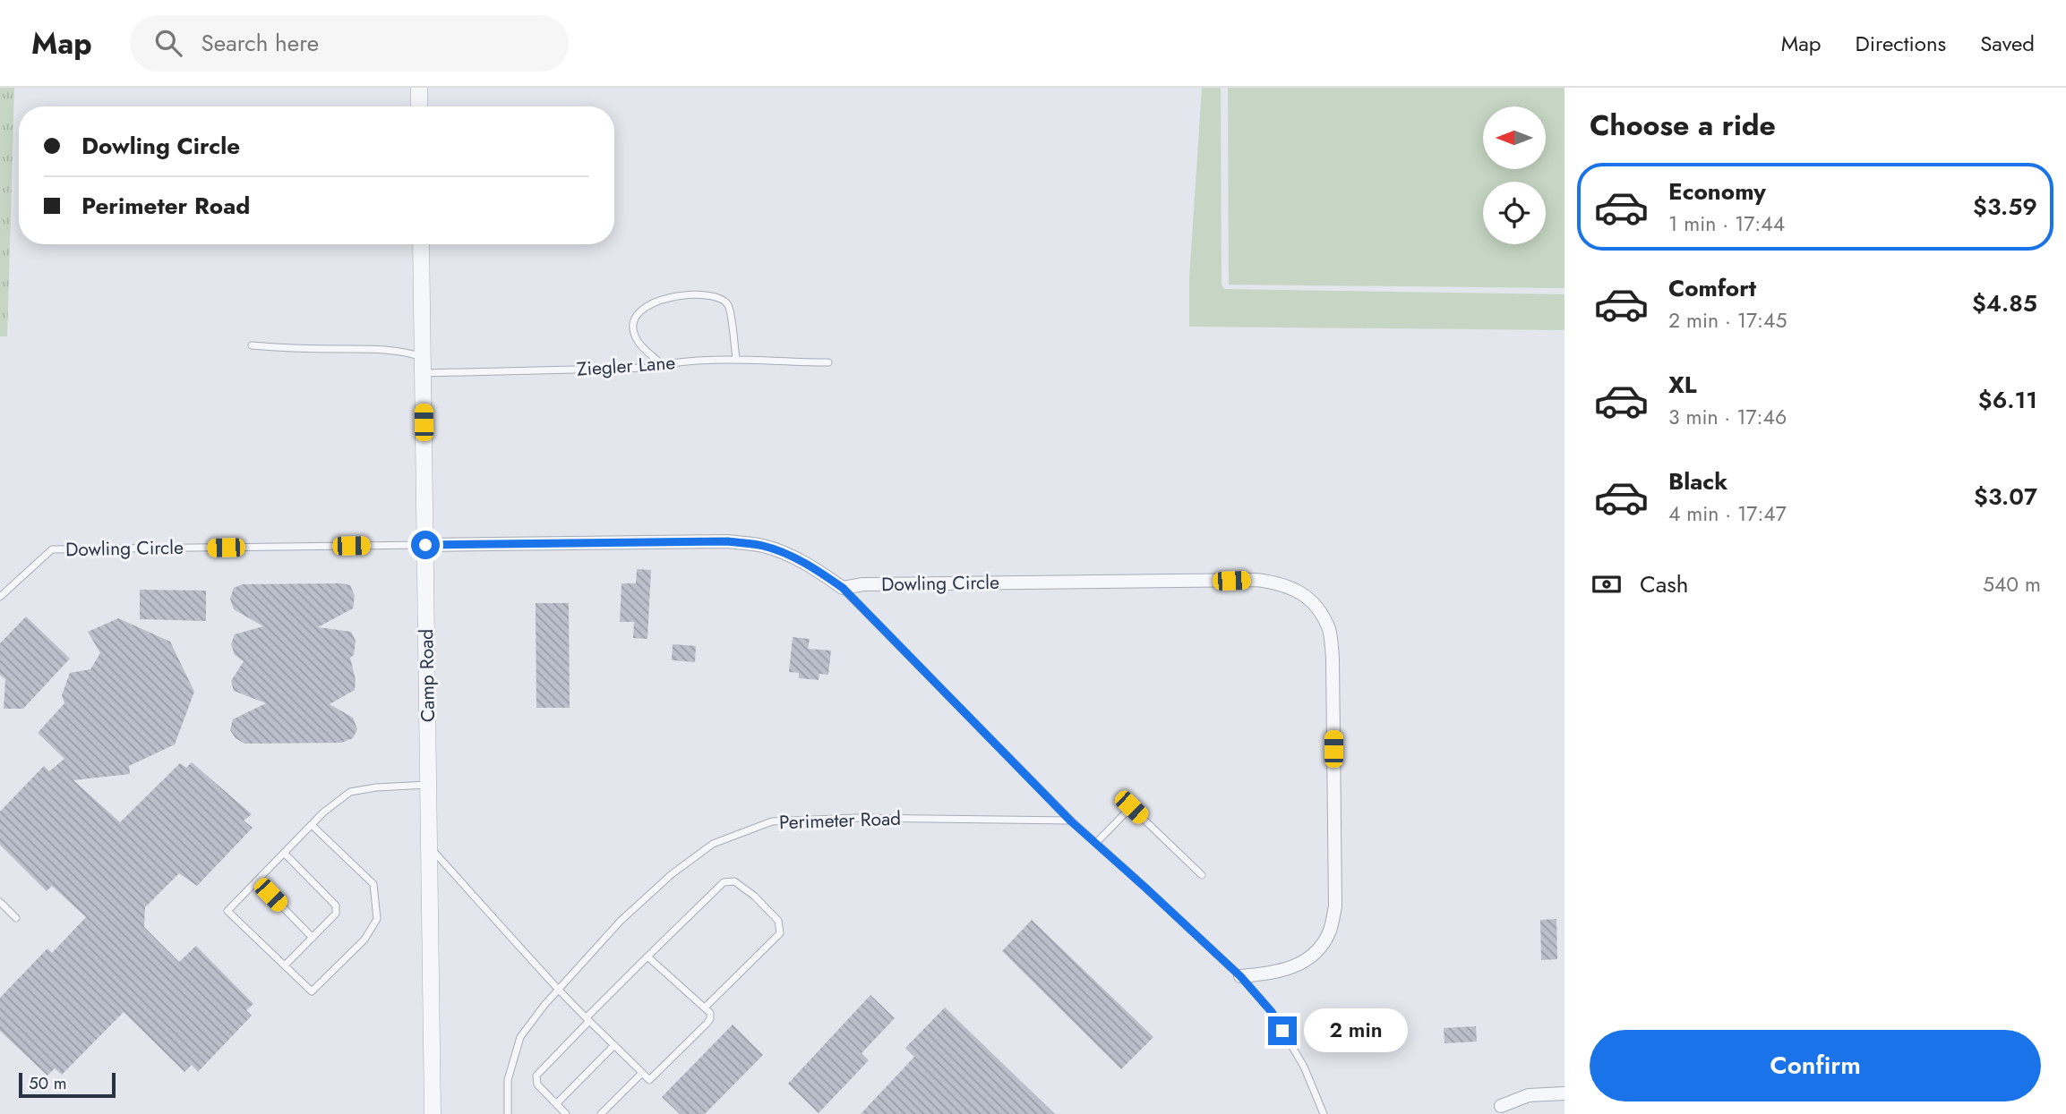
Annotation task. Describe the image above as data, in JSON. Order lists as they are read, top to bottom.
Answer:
{
  "streets": {
    "street": ["Dowling Circle", "Camp Road"],
    "lane": ["Ziegler Lane", "Perimeter Road"]
  },
  "crossings": [
    ["Ziegler Lane", "Camp Road"],
    ["Dowling Circle", "Camp Road"]
  ],
  "scale_bar": "50 m",
  "north": "left",
  "page": {
    "header": "Map",
    "search": "Search here",
    "nav": ["Map", "Directions", "Saved"],
    "heading": "Choose a ride",
    "banner": ["Dowling Circle", "Perimeter Road"],
    "list": [
      {
        "name": "Economy",
        "note": "1 min · 17:44",
        "value": "$3.59"
      },
      {
        "name": "Comfort",
        "note": "2 min · 17:45",
        "value": "$4.85"
      },
      {
        "name": "XL",
        "note": "3 min · 17:46",
        "value": "$6.11"
      },
      {
        "name": "Black",
        "note": "4 min · 17:47",
        "value": "$3.07"
      }
    ],
    "pay": ["Cash", "540 m"],
    "bubble": "2 min",
    "buttons": "Confirm",
    "scale": "50 m"
  }
}
